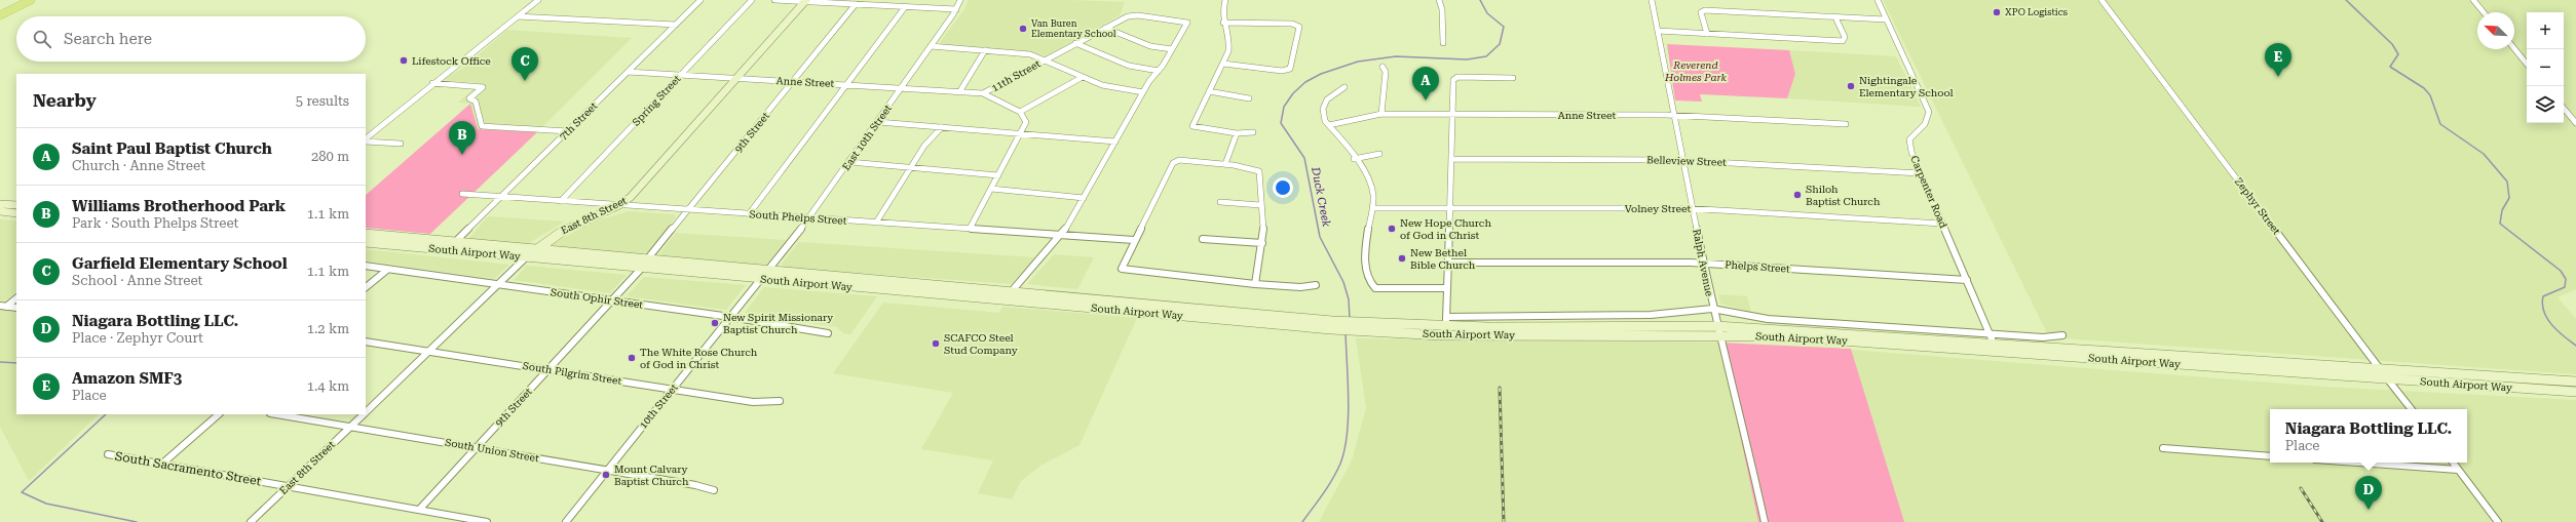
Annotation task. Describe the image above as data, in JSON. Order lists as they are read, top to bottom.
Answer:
{
  "streets": {
    "main road": ["East 8th Street", "South Airport Way"],
    "street": [
      "11th Street",
      "Anne Street",
      "Spring Street",
      "7th Street",
      "9th Street",
      "East 10th Street",
      "Belleview Street",
      "Carpenter Road",
      "Zephyr Street",
      "Volney Street",
      "South Phelps Street",
      "Ralph Avenue",
      "Phelps Street",
      "South Ophir Street",
      "South Pilgrim Street",
      "10th Street",
      "South Union Street",
      "South Sacramento Street"
    ]
  },
  "crossings": [
    ["11th Street", "Anne Street"],
    ["Anne Street", "Spring Street"],
    ["Anne Street", "7th Street"],
    ["Anne Street", "9th Street"],
    ["Anne Street", "East 10th Street"],
    ["Anne Street", "East 8th Street"],
    ["Anne Street", "Ralph Avenue"],
    ["Spring Street", "South Phelps Street"],
    ["7th Street", "South Phelps Street"],
    ["7th Street", "South Airport Way"],
    ["9th Street", "South Phelps Street"],
    ["9th Street", "South Airport Way"],
    ["9th Street", "South Ophir Street"],
    ["9th Street", "South Pilgrim Street"],
    ["9th Street", "South Union Street"],
    ["9th Street", "South Sacramento Street"],
    ["East 10th Street", "South Phelps Street"],
    ["East 10th Street", "South Airport Way"],
    ["East 10th Street", "10th Street"],
    ["Belleview Street", "Carpenter Road"],
    ["Belleview Street", "Ralph Avenue"],
    ["Carpenter Road", "Volney Street"],
    ["Carpenter Road", "South Airport Way"],
    ["Carpenter Road", "Phelps Street"],
    ["Zephyr Street", "South Airport Way"],
    ["Volney Street", "Ralph Avenue"],
    ["East 8th Street", "South Phelps Street"],
    ["East 8th Street", "South Airport Way"],
    ["East 8th Street", "South Ophir Street"],
    ["East 8th Street", "South Pilgrim Street"],
    ["East 8th Street", "South Union Street"],
    ["East 8th Street", "South Sacramento Street"],
    ["South Airport Way", "Ralph Avenue"],
    ["South Airport Way", "10th Street"],
    ["Ralph Avenue", "Phelps Street"],
    ["South Ophir Street", "10th Street"],
    ["South Pilgrim Street", "10th Street"],
    ["10th Street", "South Union Street"]
  ],
  "water": ["Duck Creek"],
  "parks": ["Reverend Holmes Park"],
  "places": [
    "XPO Logistics",
    "Van Buren Elementary School",
    "Lifestock Office",
    "Nightingale Elementary School",
    "Shiloh Baptist Church",
    "New Hope Church of God in Christ",
    "New Bethel Bible Church",
    "New Spirit Missionary Baptist Church",
    "SCAFCO Steel Stud Company",
    "The White Rose Church of God in Christ",
    "Mount Calvary Baptist Church"
  ],
  "north": "top left",
  "page": {
    "map_buttons": ["+", "−"],
    "search": "Search here",
    "pins": [
      "E",
      "C",
      "A",
      "B",
      "D"
    ],
    "heading": ["Nearby", "5 results"],
    "list": [
      {
        "mark": "A",
        "name": "Saint Paul Baptist Church",
        "note": "Church · Anne Street",
        "value": "280 m"
      },
      {
        "mark": "B",
        "name": "Williams Brotherhood Park",
        "note": "Park · South Phelps Street",
        "value": "1.1 km"
      },
      {
        "mark": "C",
        "name": "Garfield Elementary School",
        "note": "School · Anne Street",
        "value": "1.1 km"
      },
      {
        "mark": "D",
        "name": "Niagara Bottling LLC.",
        "note": "Place · Zephyr Court",
        "value": "1.2 km"
      },
      {
        "mark": "E",
        "name": "Amazon SMF3",
        "note": "Place",
        "value": "1.4 km"
      }
    ],
    "popup": ["Niagara Bottling LLC.", "Place"]
  }
}
